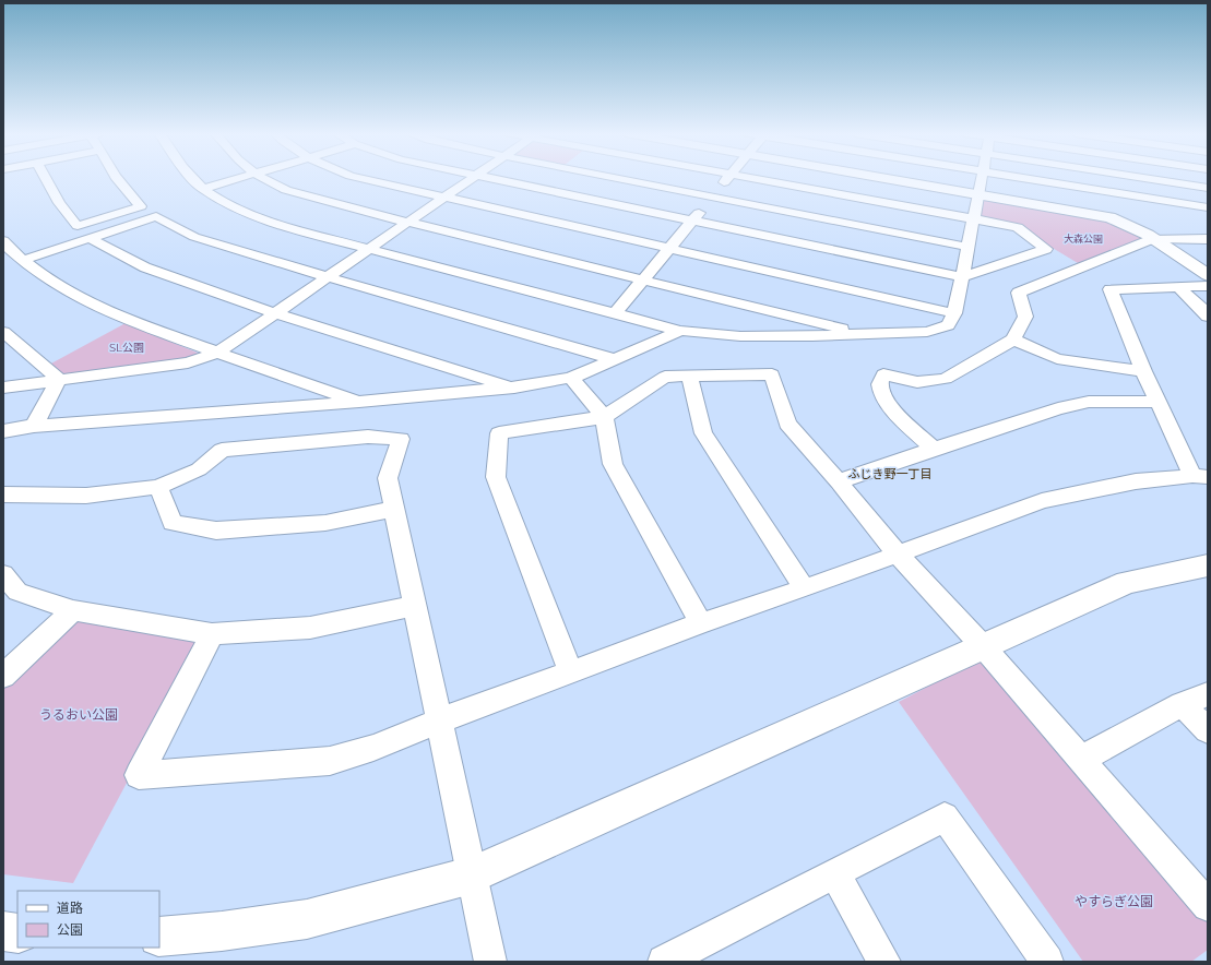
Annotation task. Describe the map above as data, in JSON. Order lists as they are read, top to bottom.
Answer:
{
  "districts": ["ふじき野一丁目"],
  "parks": [
    "大森公園",
    "SL公園",
    "うるおい公園",
    "やすらぎ公園"
  ],
  "legend": ["道路", "公園"]
}
